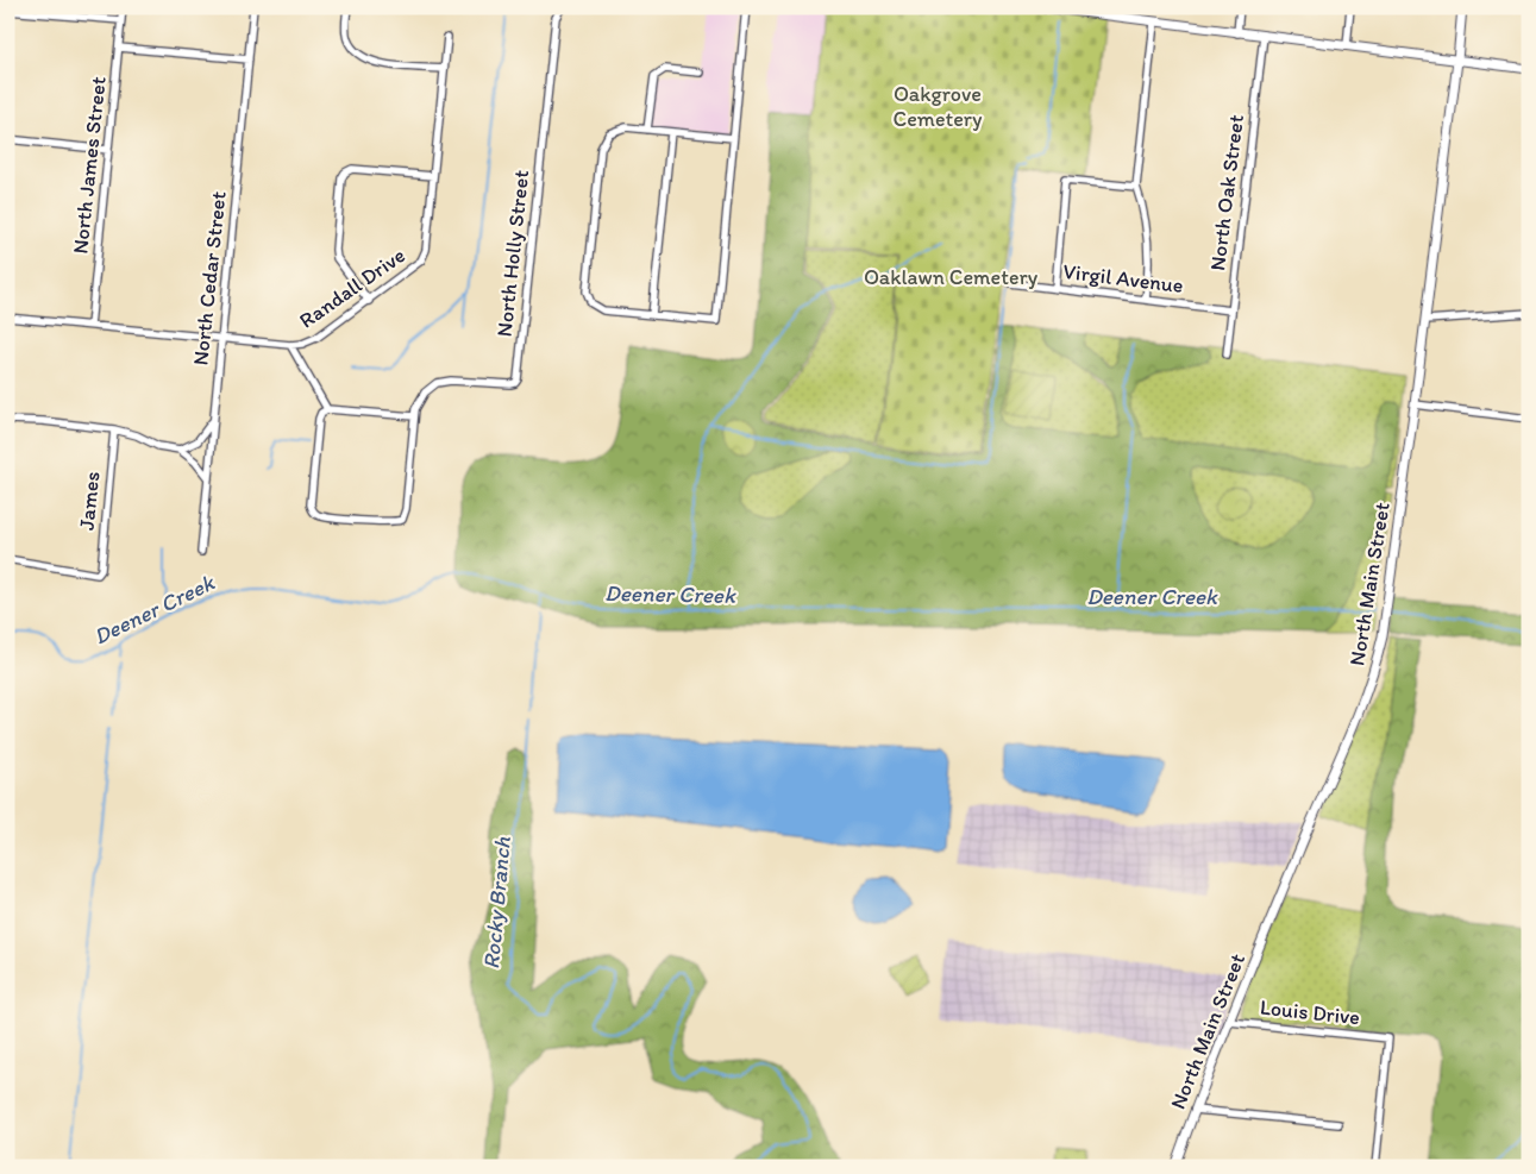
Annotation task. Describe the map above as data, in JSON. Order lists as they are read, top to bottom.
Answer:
{
  "streets": {
    "street": [
      "North James Street",
      "North Oak Street",
      "North Holly Street",
      "North Cedar Street",
      "Virgil Avenue",
      "Randall Drive",
      "James",
      "North Main Street",
      "Louis Drive"
    ]
  },
  "crossings": [
    ["North James Street", "Randall Drive"],
    ["North Oak Street", "Virgil Avenue"],
    ["North Cedar Street", "Randall Drive"],
    ["North Main Street", "Louis Drive"]
  ],
  "water": ["Deener Creek", "Rocky Branch"],
  "parks": ["Oakgrove Cemetery", "Oaklawn Cemetery"]
}
